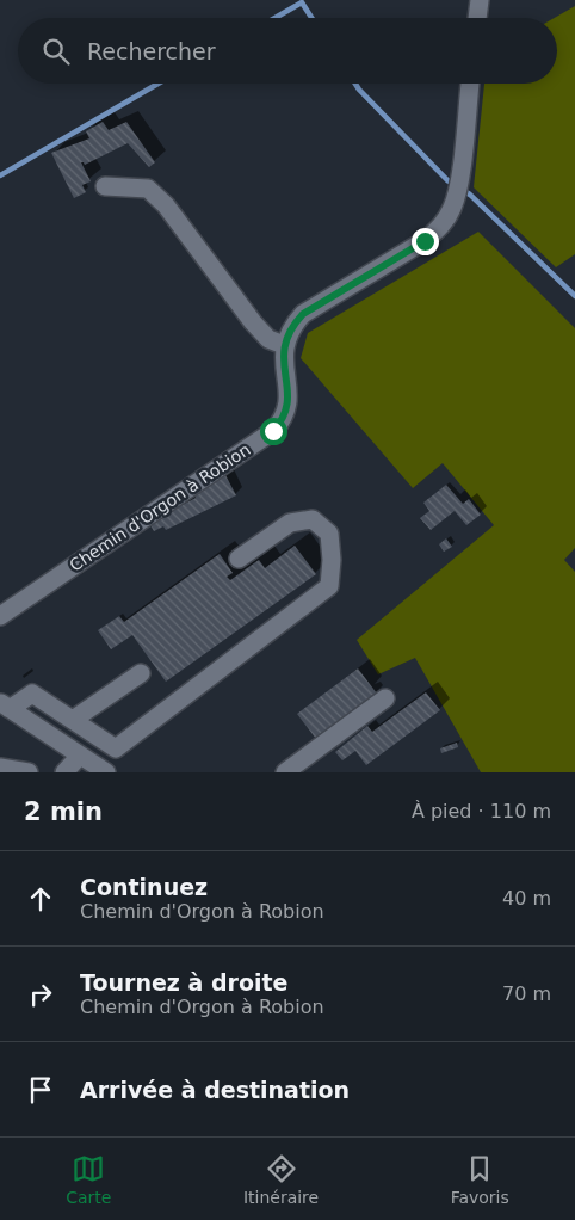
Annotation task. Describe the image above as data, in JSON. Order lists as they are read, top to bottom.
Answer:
{
  "streets": {
    "street": ["Chemin d'Orgon à Robion"]
  },
  "page": {
    "search": "Rechercher",
    "heading": ["2 min", "À pied · 110 m"],
    "list": [
      ["Continuez", "Chemin d'Orgon à Robion", "40 m"],
      ["Tournez à droite", "Chemin d'Orgon à Robion", "70 m"],
      "Arrivée à destination"
    ],
    "nav": ["Carte", "Itinéraire", "Favoris"]
  }
}
